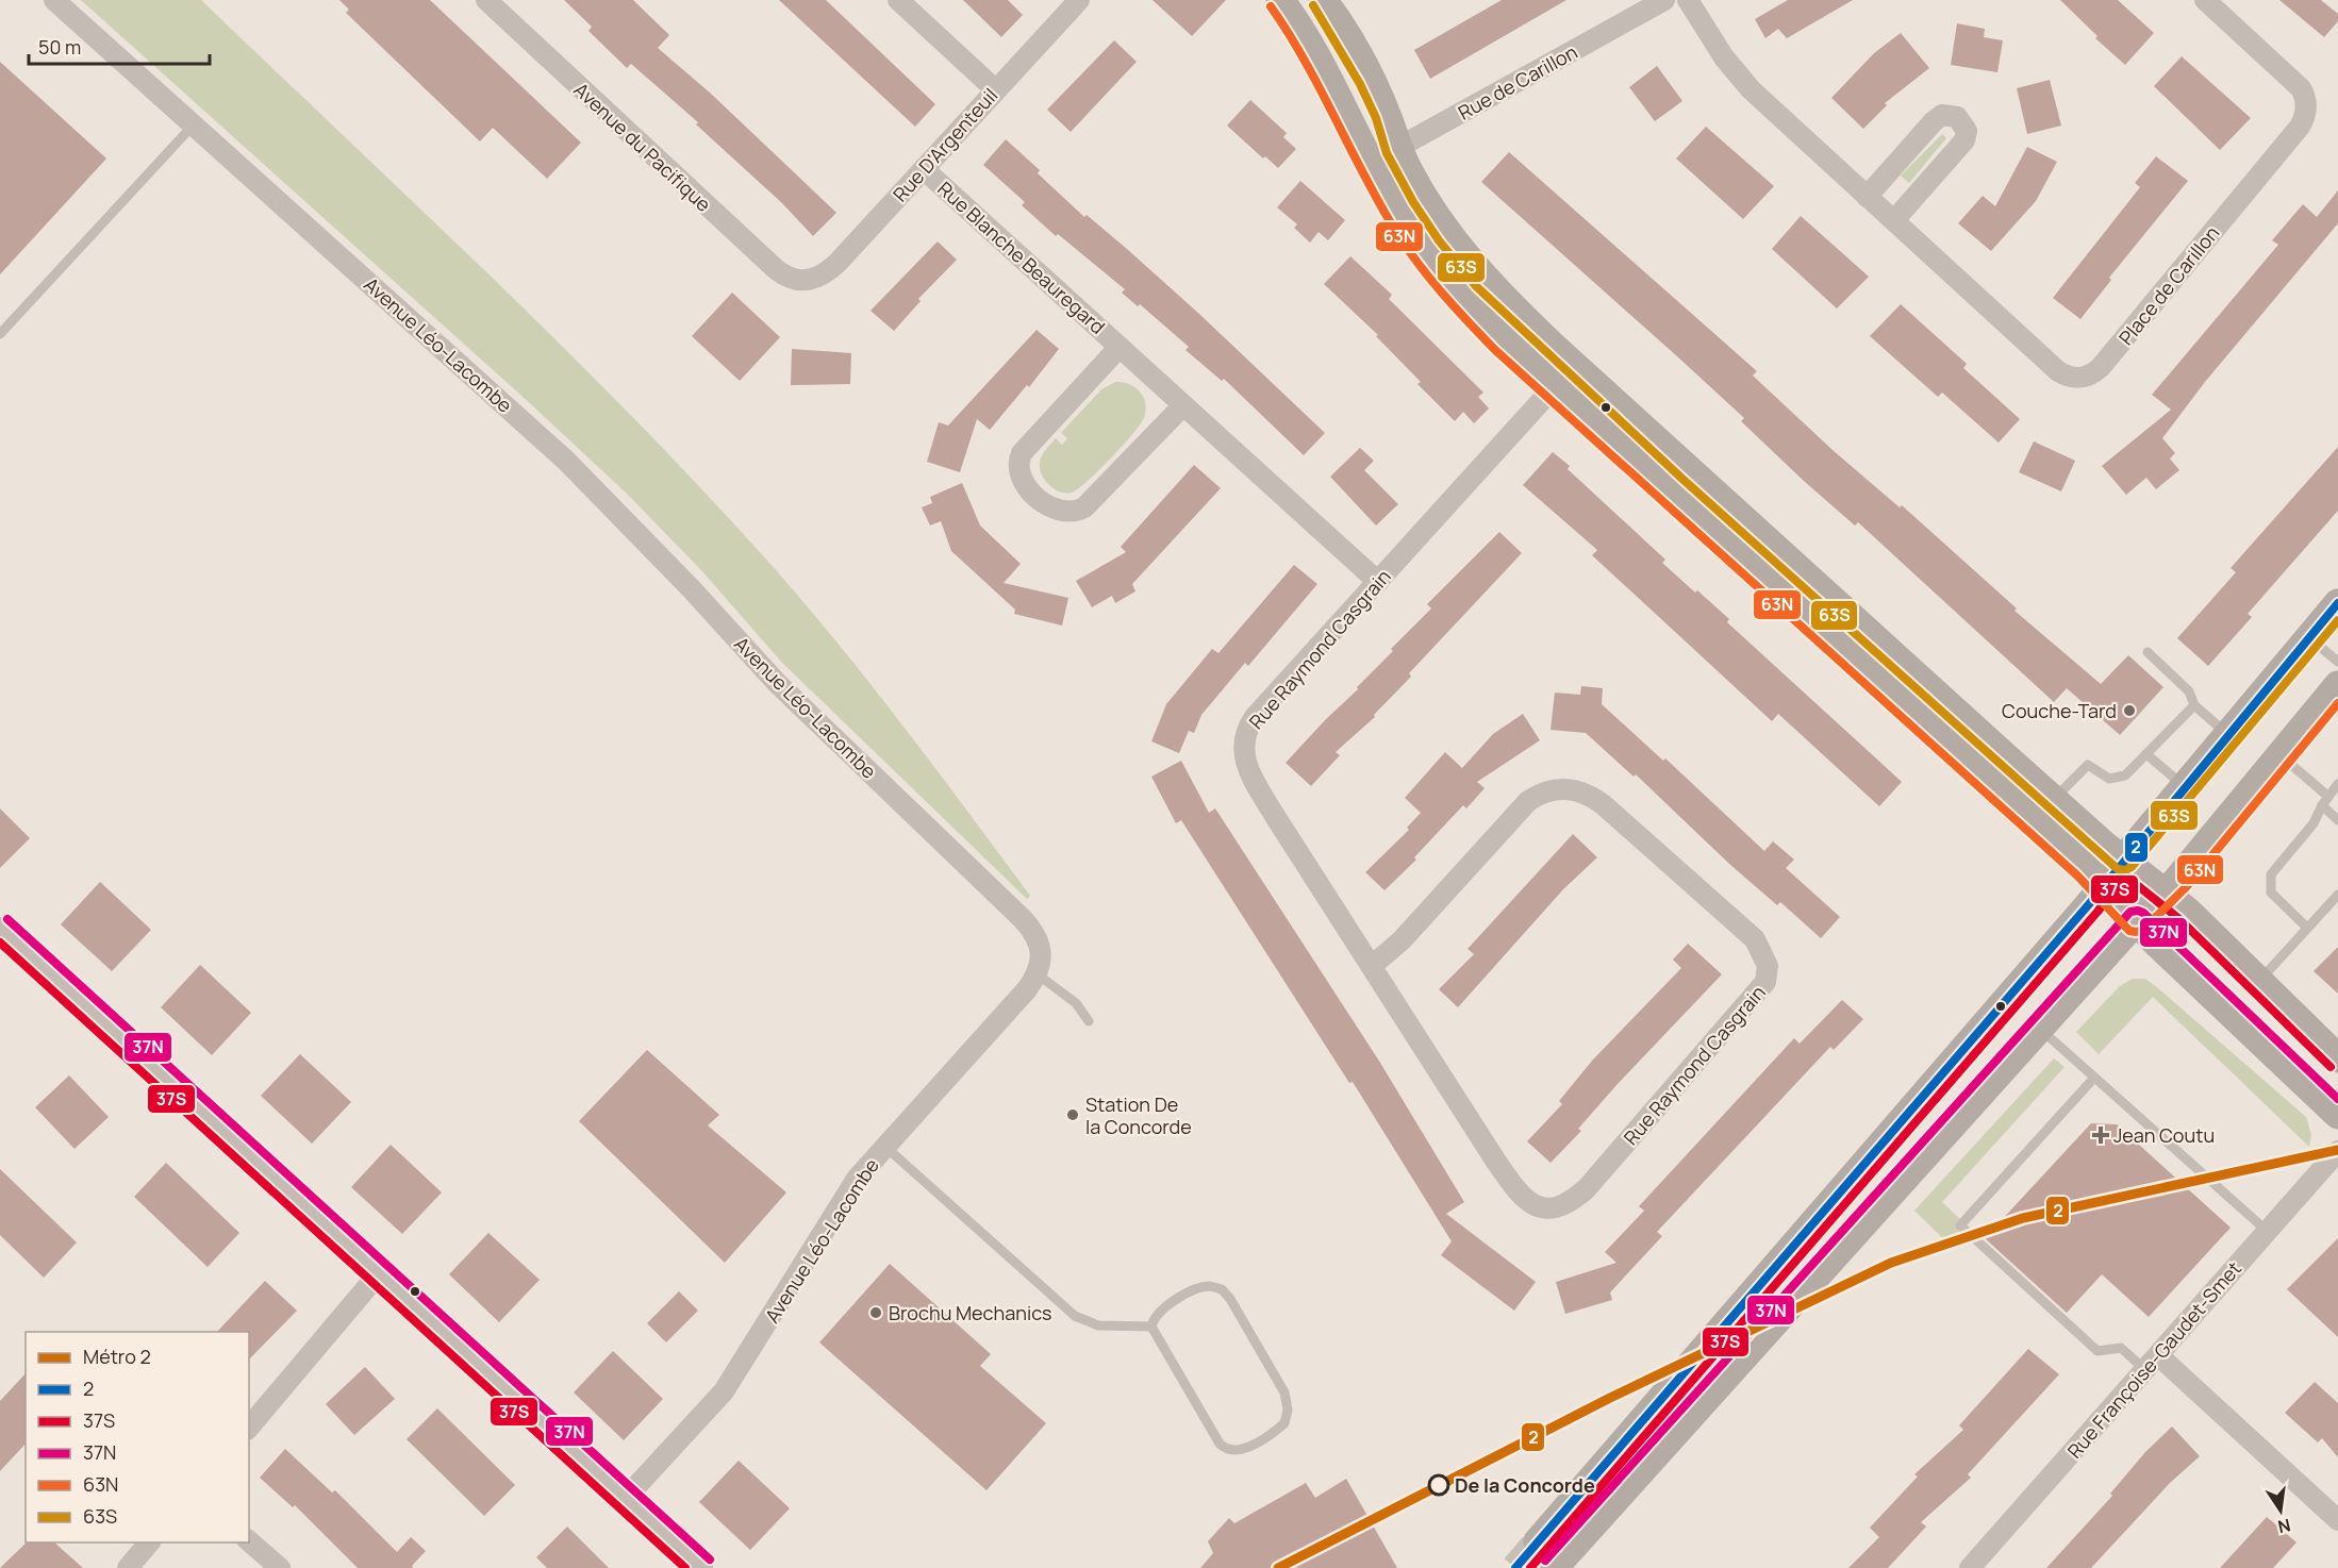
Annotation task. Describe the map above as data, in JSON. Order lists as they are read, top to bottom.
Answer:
{
  "streets": {
    "street": [
      "Rue de Carillon",
      "Rue D'Argenteuil",
      "Avenue du Pacifique",
      "Rue Blanche Beauregard",
      "Place de Carillon",
      "Avenue Léo-Lacombe",
      "Rue Raymond Casgrain",
      "Rue Françoise-Gaudet-Smet"
    ]
  },
  "crossings": [
    ["Rue D'Argenteuil", "Avenue du Pacifique"],
    ["Rue D'Argenteuil", "Rue Blanche Beauregard"],
    ["Rue Blanche Beauregard", "Rue Raymond Casgrain"]
  ],
  "places": {
    "other": [
      "Couche-Tard",
      "Station De la Concorde",
      "Brochu Mechanics",
      "De la Concorde"
    ],
    "health": ["Jean Coutu"]
  },
  "lines": [
    "transit line 63S",
    "transit line 63N",
    "transit line 2",
    "transit line 37S",
    "transit line 37N",
    "metro line 2"
  ],
  "legend": [
    "Métro 2",
    "2",
    "37S",
    "37N",
    "63N",
    "63S"
  ],
  "scale_bar": "50 m",
  "north": "bottom"
}
